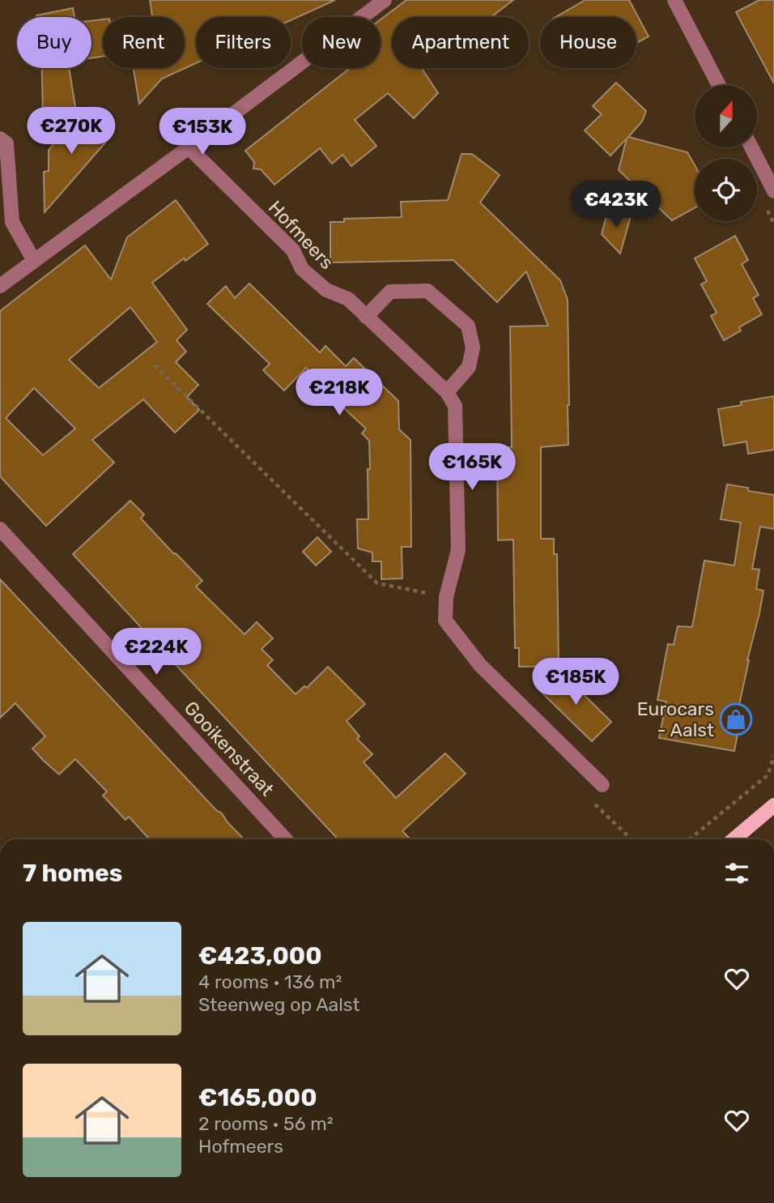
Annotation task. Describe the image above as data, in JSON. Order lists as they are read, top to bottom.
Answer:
{
  "streets": {
    "street": ["Hofmeers", "Gooikenstraat"]
  },
  "places": {
    "shop": ["Eurocars - Aalst"]
  },
  "north": "top",
  "page": {
    "chip": [
      "Buy",
      "Rent",
      "Filters",
      "New",
      "Apartment",
      "House"
    ],
    "price": [
      "€270K",
      "€153K",
      "€423K",
      "€218K",
      "€165K",
      "€224K",
      "€185K"
    ],
    "heading": "7 homes",
    "list": [
      {
        "name": "€423,000",
        "note": "4 rooms · 136 m² · Steenweg op Aalst"
      },
      {
        "name": "€165,000",
        "note": "2 rooms · 56 m² · Hofmeers"
      }
    ]
  }
}
